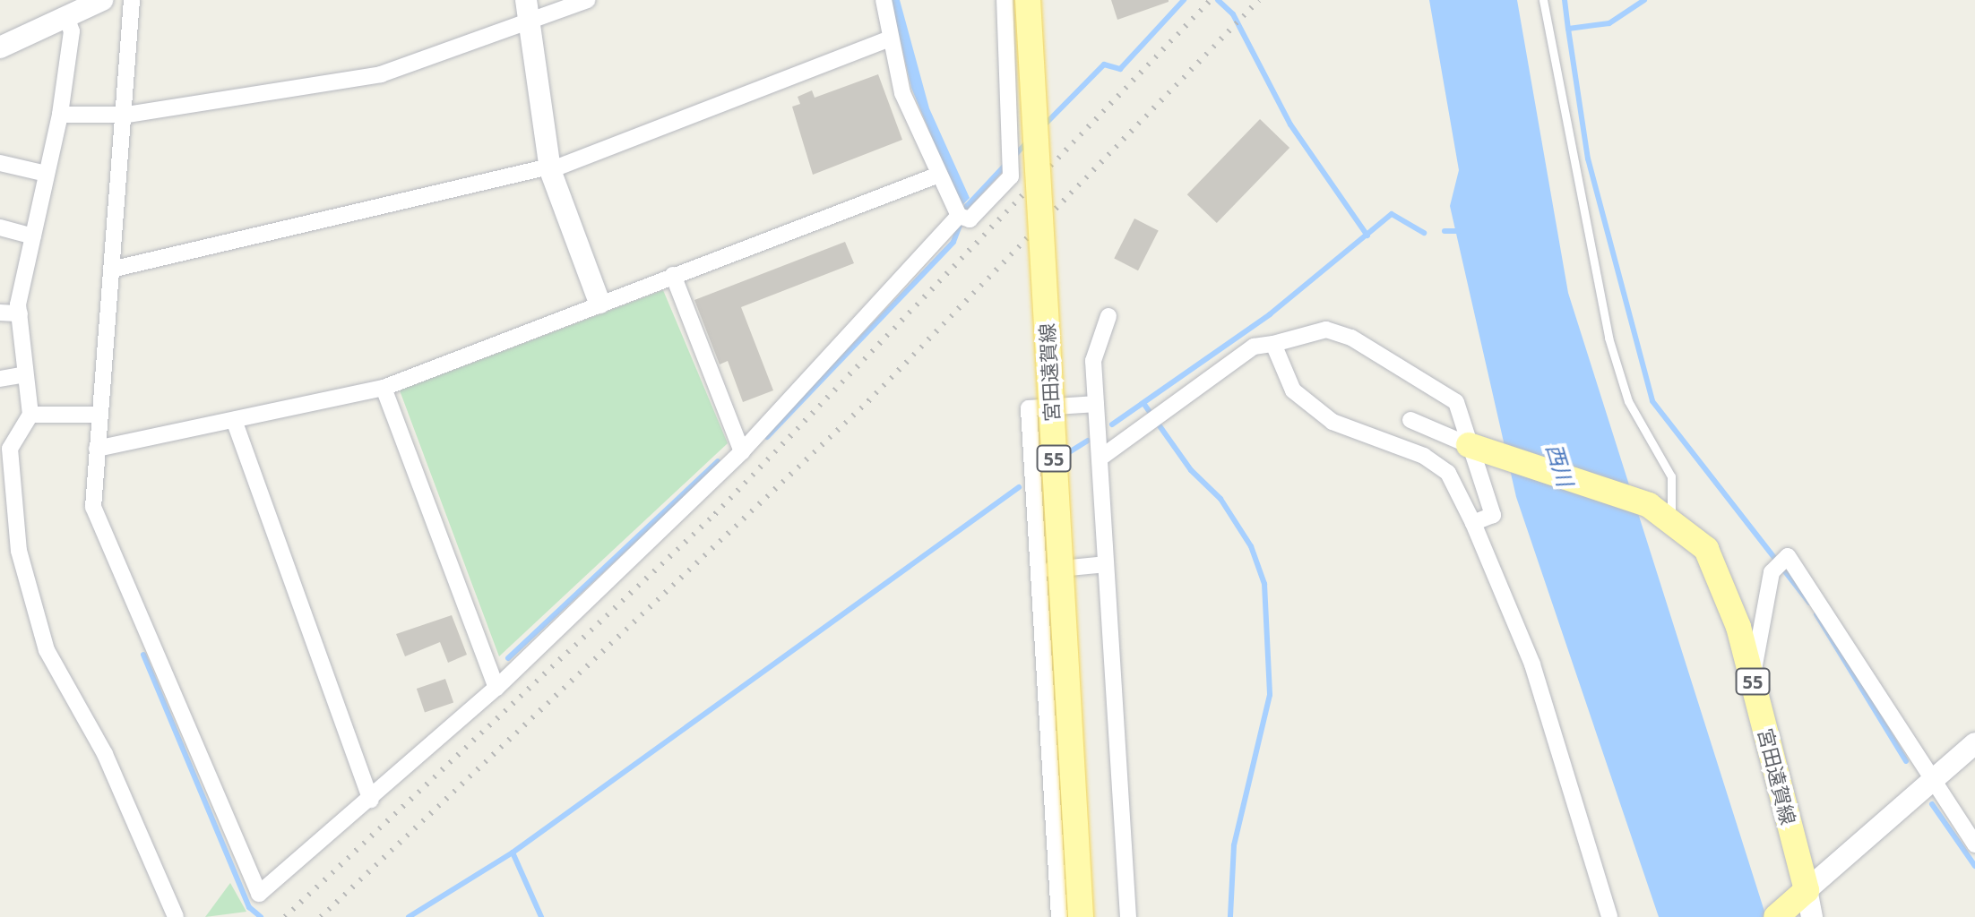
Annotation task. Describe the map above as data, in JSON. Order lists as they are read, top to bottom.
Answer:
{
  "streets": {
    "main road": ["宮田遠賀線", "55"]
  },
  "water": ["西川"]
}
